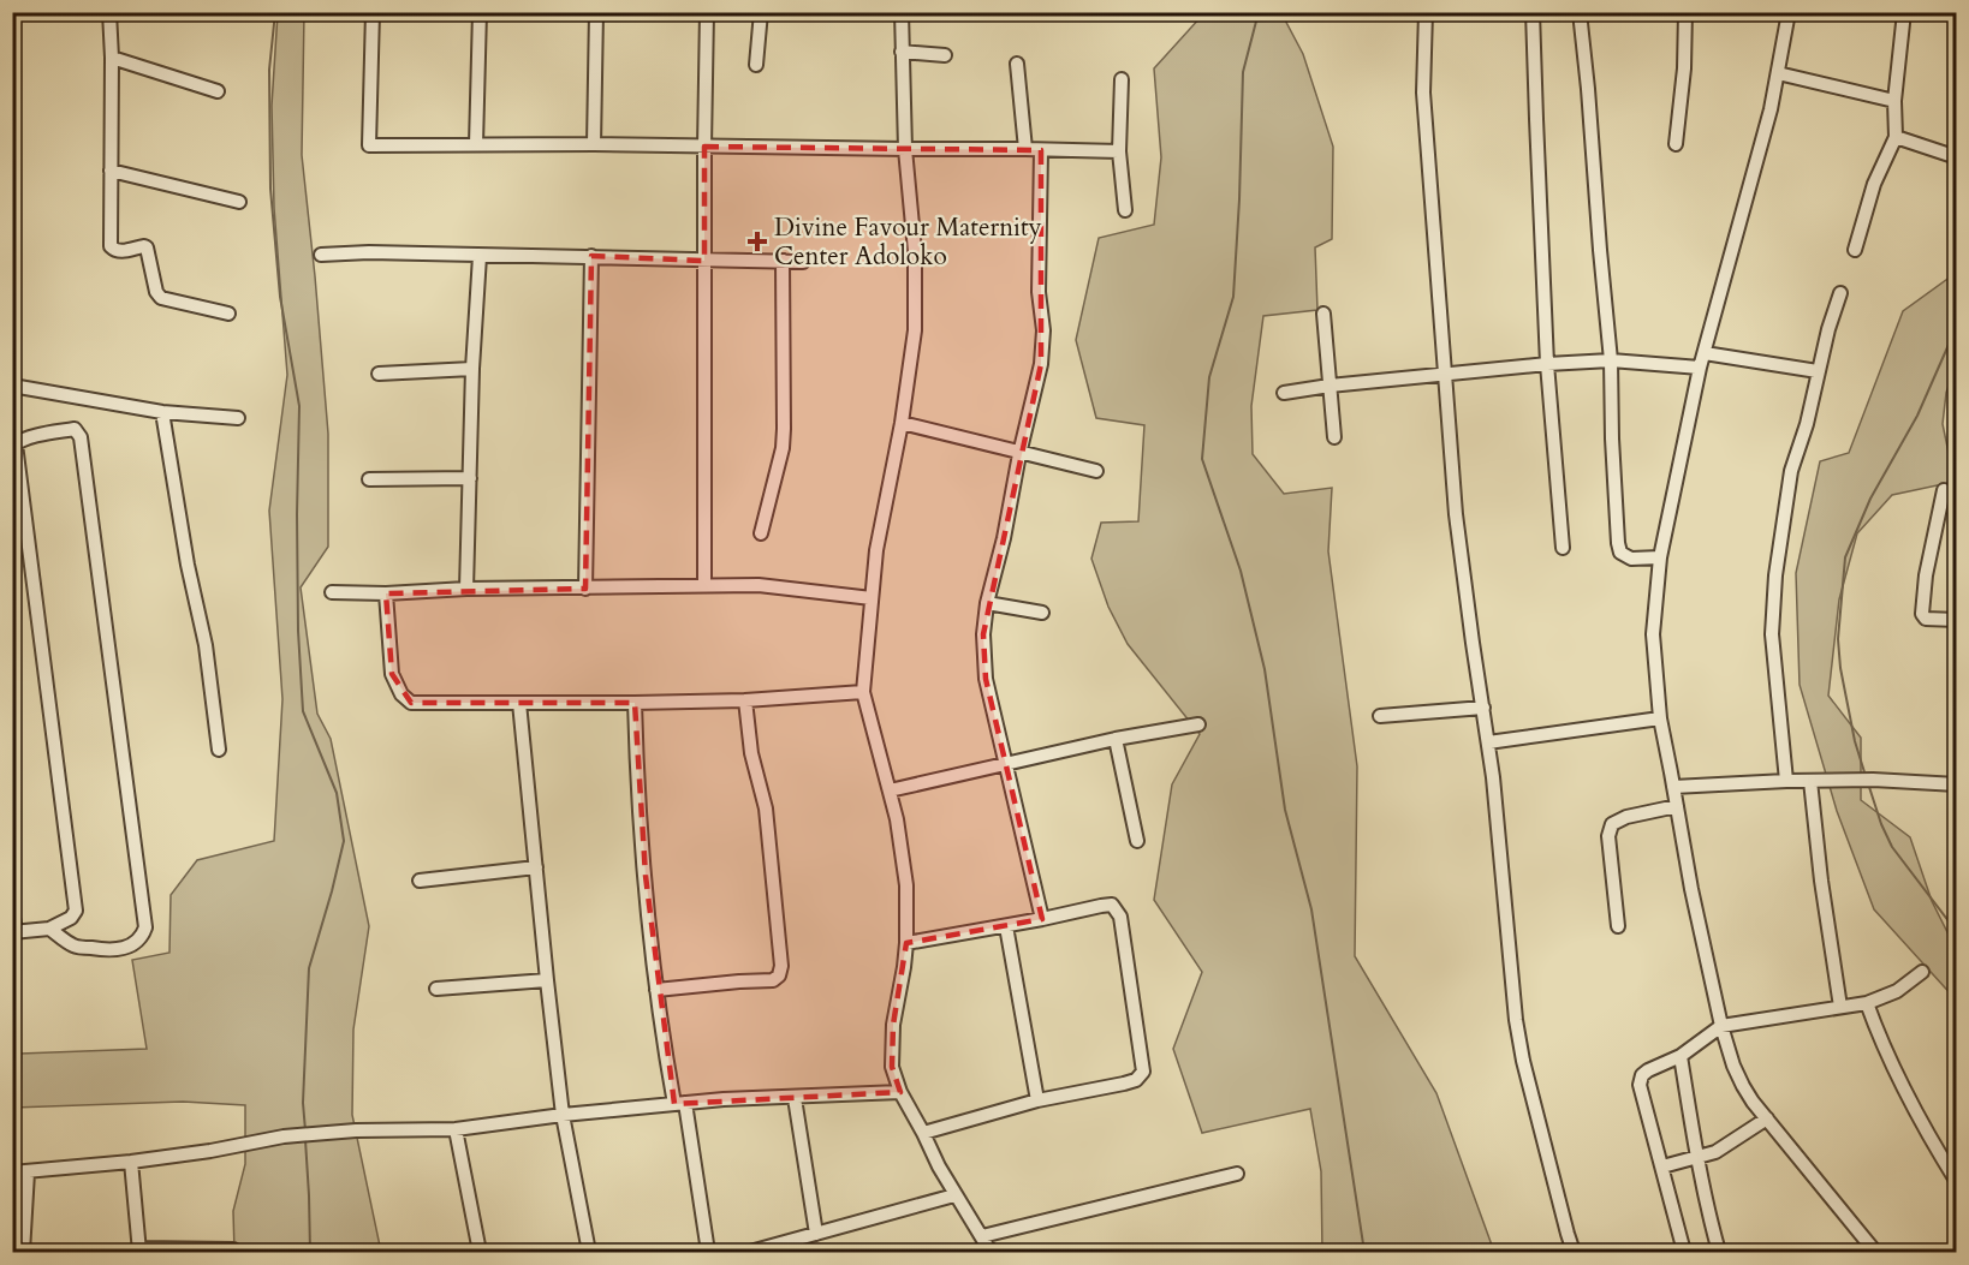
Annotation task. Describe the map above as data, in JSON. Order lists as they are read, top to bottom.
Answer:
{
  "places": {
    "health": ["Divine Favour Maternity Center Adoloko"]
  }
}
